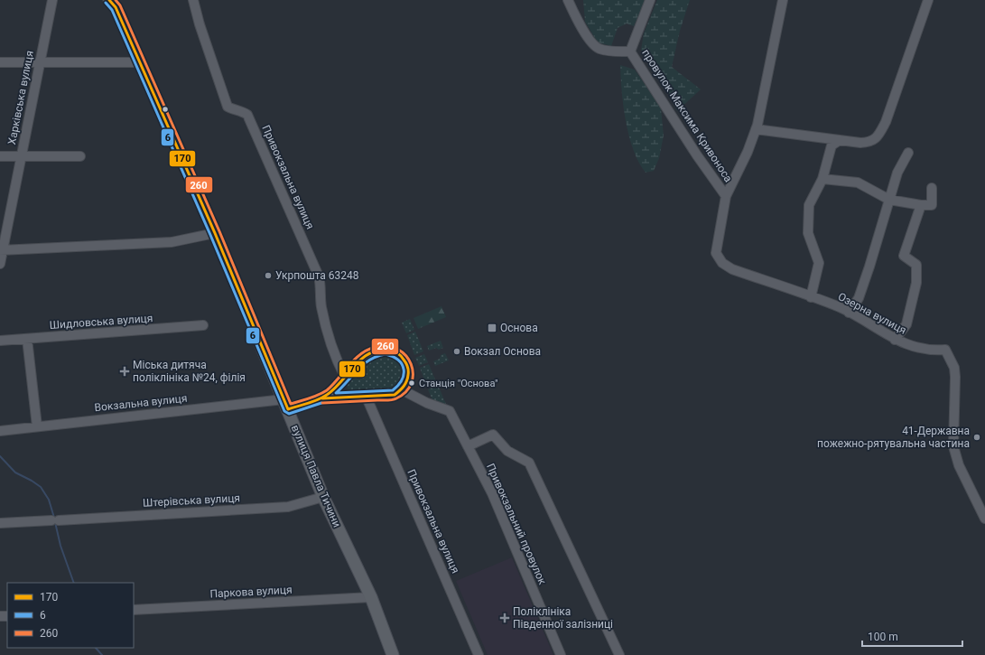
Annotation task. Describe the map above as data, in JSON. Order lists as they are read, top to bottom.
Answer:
{
  "streets": {
    "main road": ["вулиця Павла Тичини"],
    "street": [
      "Харківська вулиця",
      "провулок Максима Кривоноса",
      "Привокзальна вулиця",
      "Озерна вулиця",
      "Шидловська вулиця",
      "Вокзальна вулиця",
      "Штерівська вулиця",
      "Привокзальний провулок",
      "Паркова вулиця"
    ]
  },
  "crossings": [
    ["провулок Максима Кривоноса", "Озерна вулиця"],
    ["Вокзальна вулиця", "вулиця Павла Тичини"],
    ["вулиця Павла Тичини", "Штерівська вулиця"],
    ["вулиця Павла Тичини", "Паркова вулиця"]
  ],
  "places": {
    "other": [
      "Укрпошта 63248",
      "Вокзал Основа",
      "Станція \"Основа\"",
      "41-Державна пожежно-рятувальна частина"
    ],
    "transit": ["Основа"],
    "health": ["Міська дитяча поліклініка №24, філія", "Поліклініка Південної залізниці"]
  },
  "lines": ["transit line 170", "transit line 260", "transit line 6"],
  "legend": ["170", "6", "260"],
  "scale_bar": "100 m"
}
